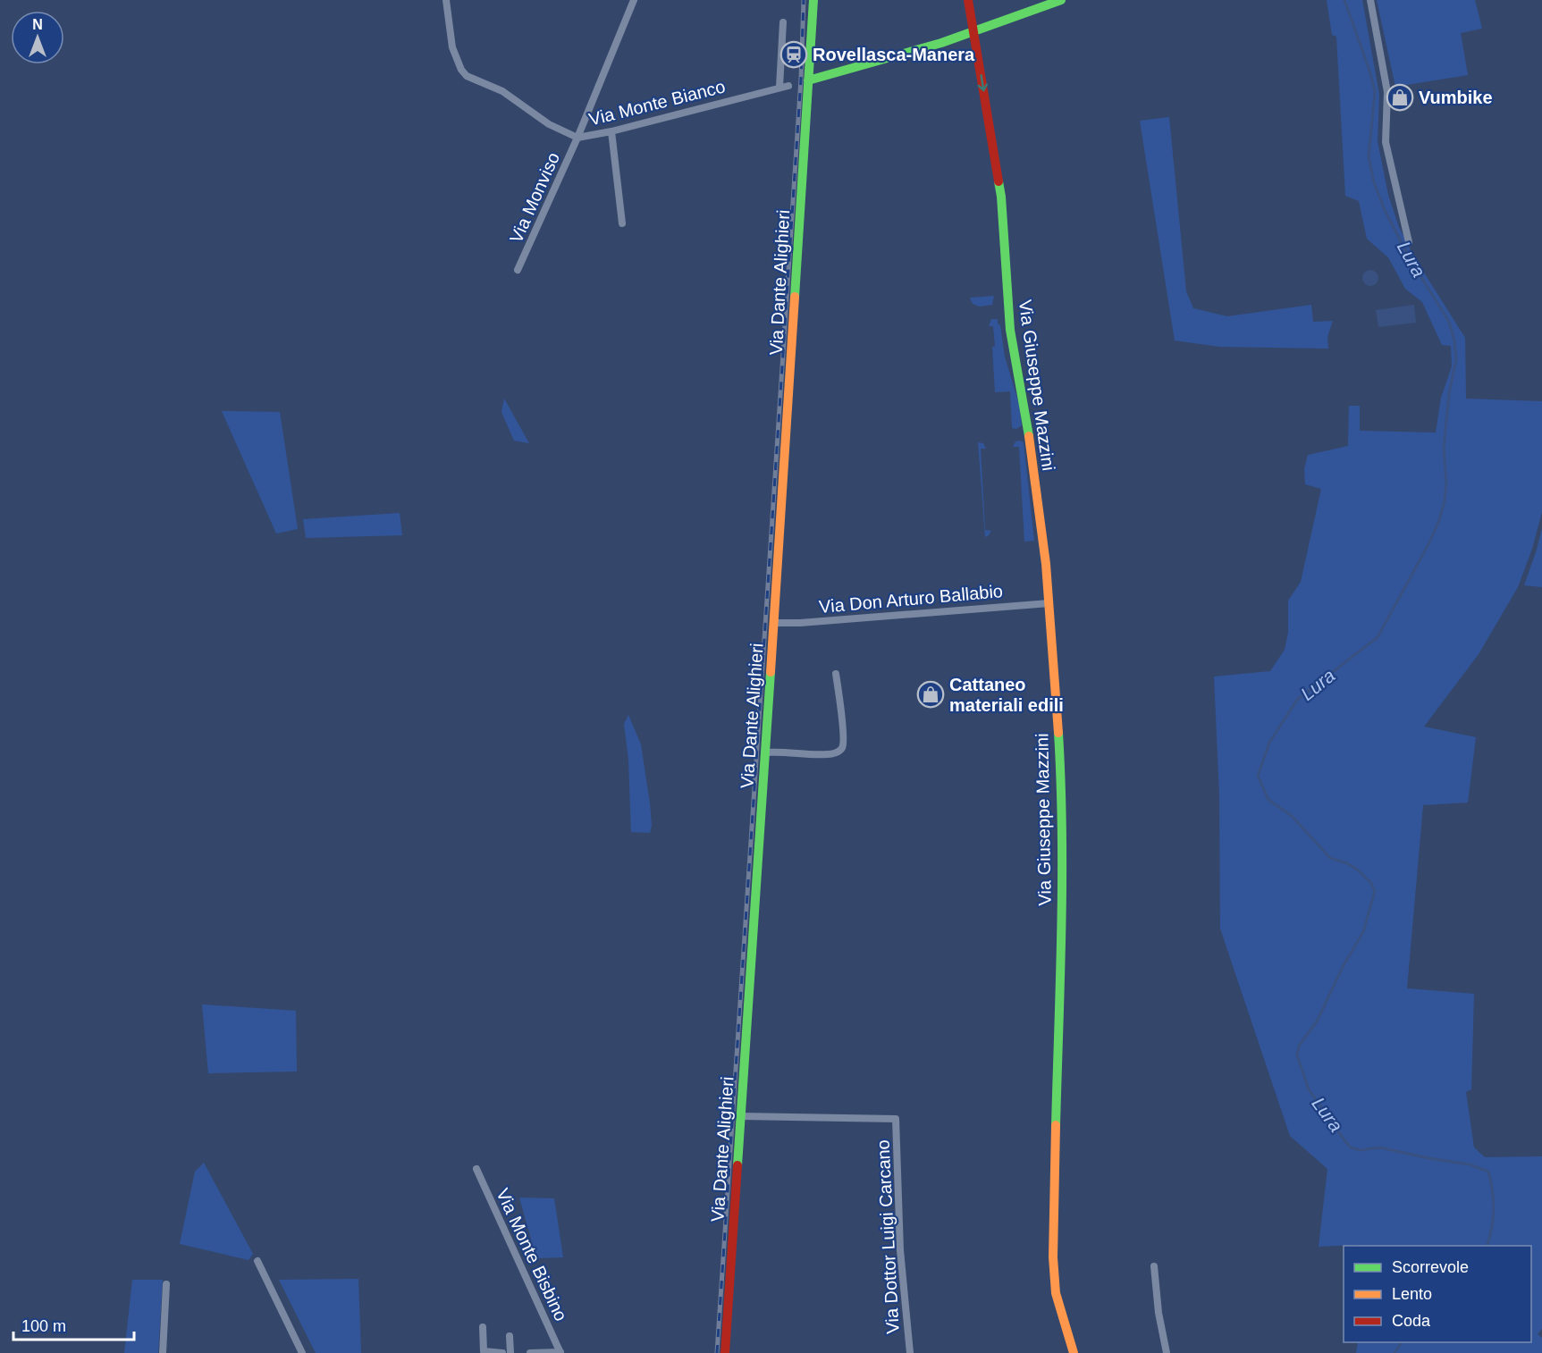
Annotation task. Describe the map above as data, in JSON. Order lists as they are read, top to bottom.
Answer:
{
  "streets": {
    "street": [
      "Via Monte Bianco",
      "Via Monviso",
      "Via Dante Alighieri",
      "Via Giuseppe Mazzini",
      "Via Don Arturo Ballabio",
      "Via Dottor Luigi Carcano",
      "Via Monte Bisbino"
    ]
  },
  "crossings": [
    ["Via Monte Bianco", "Via Monviso"],
    ["Via Dante Alighieri", "Via Don Arturo Ballabio"],
    ["Via Dante Alighieri", "Via Dottor Luigi Carcano"],
    ["Via Giuseppe Mazzini", "Via Don Arturo Ballabio"]
  ],
  "one_way": ["Via Giuseppe Mazzini"],
  "water": ["Lura"],
  "places": {
    "station": ["Rovellasca-Manera"],
    "shop": ["Vumbike", "Cattaneo materiali edili"]
  },
  "legend": ["Scorrevole", "Lento", "Coda"],
  "scale_bar": "100 m",
  "north": "top"
}
